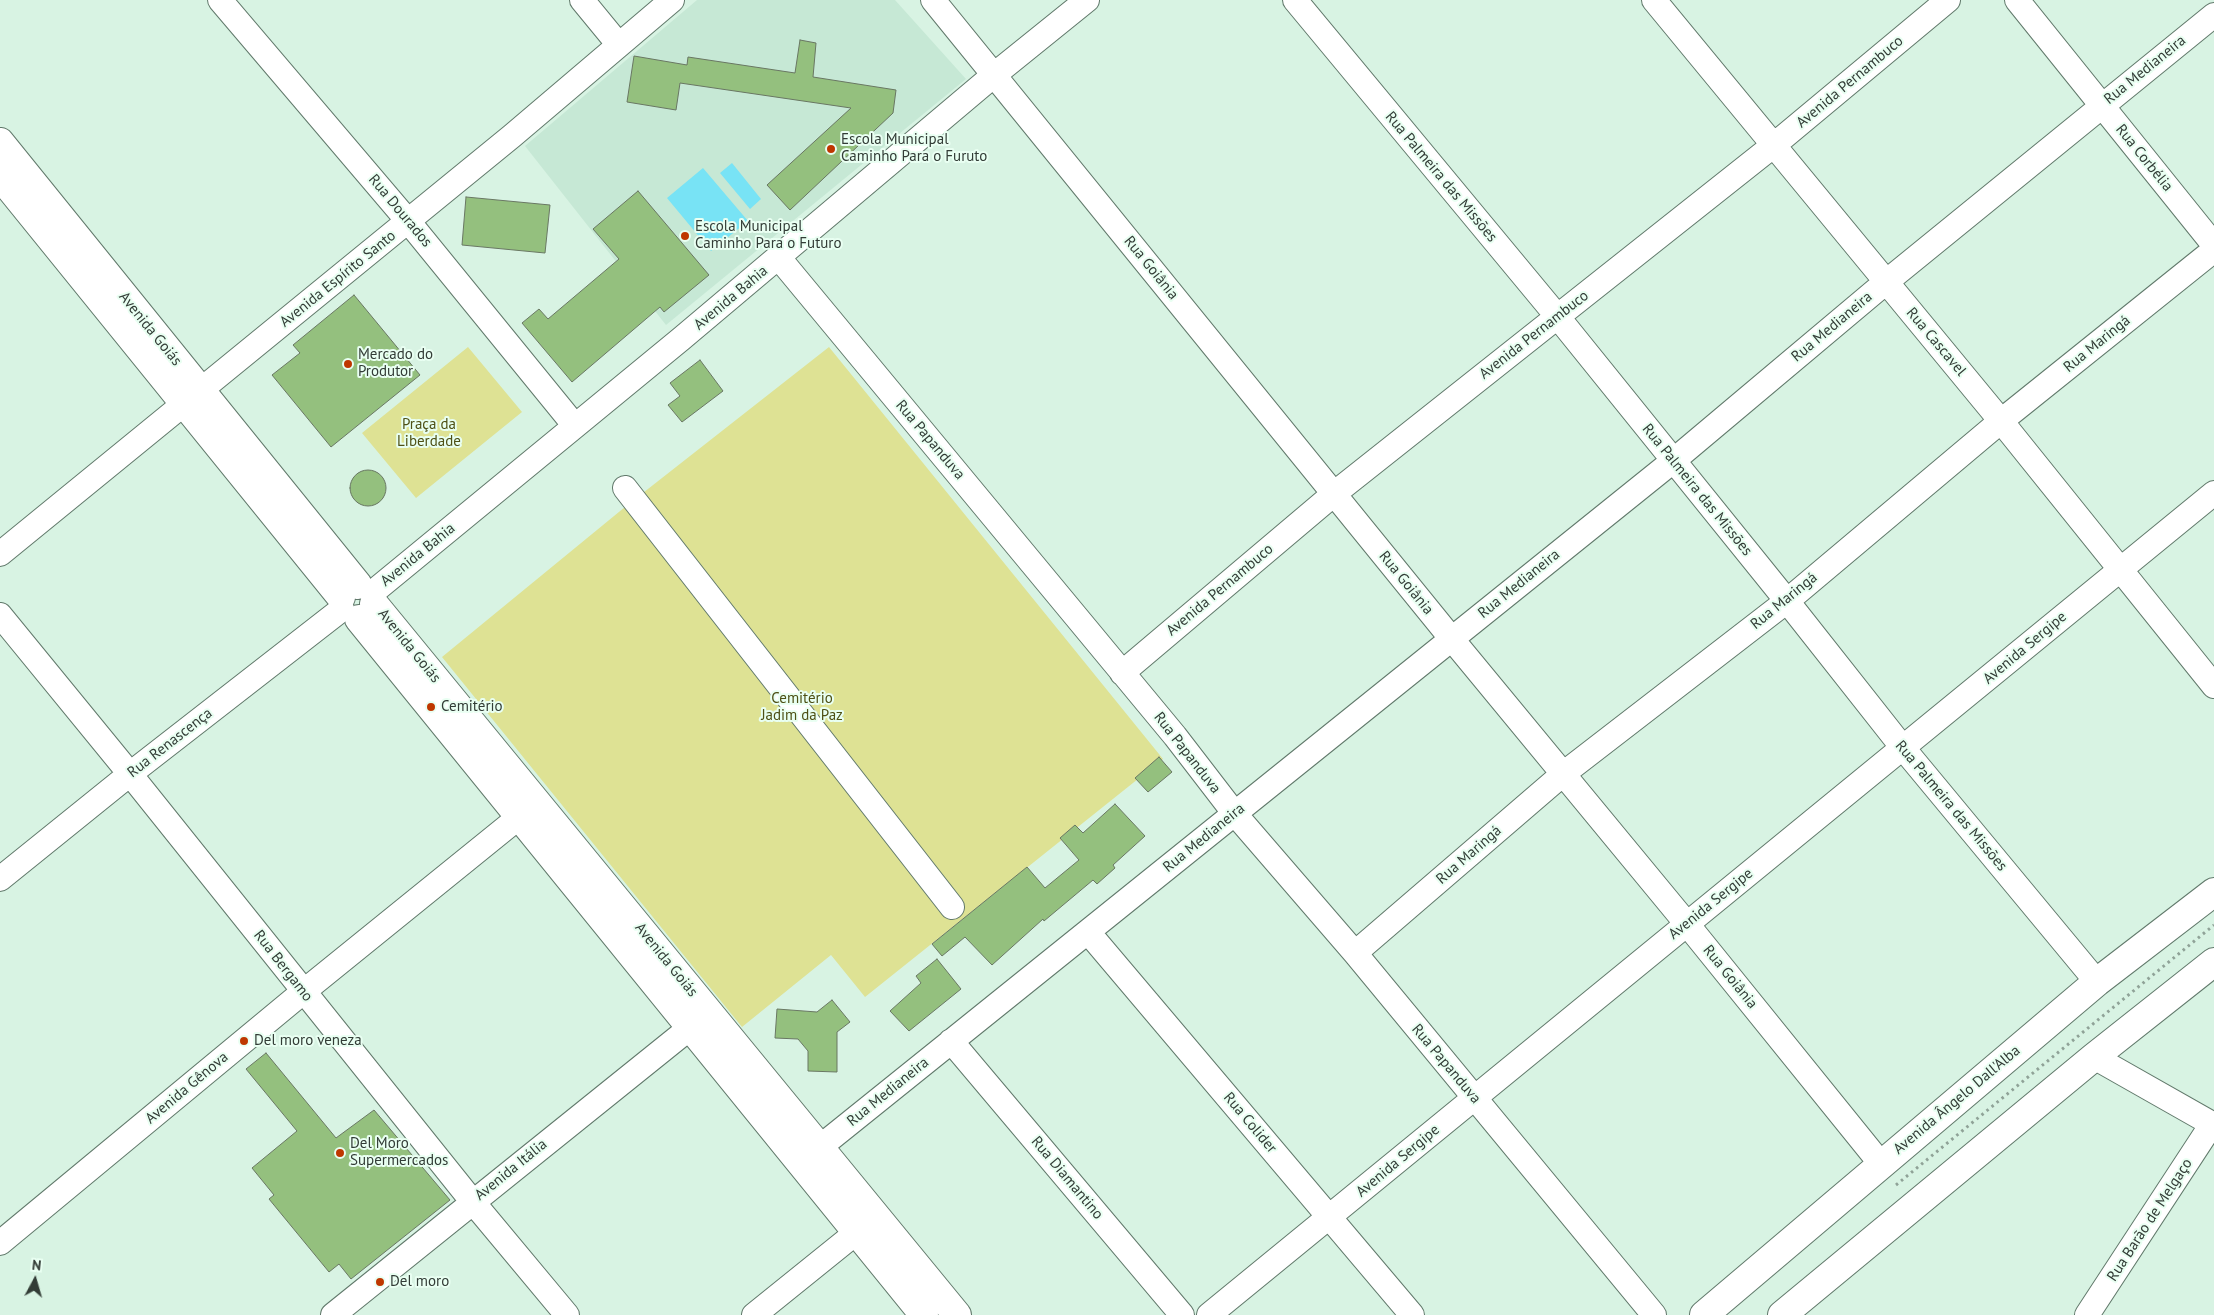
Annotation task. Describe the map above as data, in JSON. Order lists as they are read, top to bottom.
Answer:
{
  "streets": {
    "main road": ["Avenida Goiás", "Avenida Ângelo Dall'Alba"],
    "street": [
      "Rua Medianeira",
      "Avenida Pernambuco",
      "Rua Corbélia",
      "Rua Palmeira das Missões",
      "Rua Dourados",
      "Rua Goiânia",
      "Avenida Espírito Santo",
      "Avenida Bahia",
      "Rua Cascavel",
      "Rua Maringá",
      "Rua Papanduva",
      "Avenida Sergipe",
      "Rua Renascença",
      "Rua Bergamo",
      "Avenida Gênova",
      "Rua Colider",
      "Avenida Itália",
      "Rua Diamantino",
      "Rua Barão de Melgaço"
    ]
  },
  "crossings": [
    ["Rua Medianeira", "Rua Corbélia"],
    ["Rua Medianeira", "Rua Palmeira das Missões"],
    ["Rua Medianeira", "Rua Goiânia"],
    ["Rua Medianeira", "Avenida Goiás"],
    ["Rua Medianeira", "Rua Cascavel"],
    ["Rua Medianeira", "Rua Papanduva"],
    ["Rua Medianeira", "Rua Colider"],
    ["Rua Medianeira", "Rua Diamantino"],
    ["Avenida Pernambuco", "Rua Palmeira das Missões"],
    ["Avenida Pernambuco", "Rua Goiânia"],
    ["Avenida Pernambuco", "Rua Cascavel"],
    ["Avenida Pernambuco", "Rua Papanduva"],
    ["Rua Palmeira das Missões", "Rua Maringá"],
    ["Rua Palmeira das Missões", "Avenida Sergipe"],
    ["Rua Palmeira das Missões", "Avenida Ângelo Dall'Alba"],
    ["Rua Dourados", "Avenida Espírito Santo"],
    ["Rua Dourados", "Avenida Bahia"],
    ["Rua Goiânia", "Avenida Bahia"],
    ["Rua Goiânia", "Rua Maringá"],
    ["Rua Goiânia", "Avenida Sergipe"],
    ["Rua Goiânia", "Avenida Ângelo Dall'Alba"],
    ["Avenida Espírito Santo", "Avenida Goiás"],
    ["Avenida Bahia", "Avenida Goiás"],
    ["Avenida Bahia", "Rua Papanduva"],
    ["Avenida Bahia", "Rua Renascença"],
    ["Avenida Goiás", "Rua Renascença"],
    ["Avenida Goiás", "Avenida Gênova"],
    ["Avenida Goiás", "Avenida Itália"],
    ["Rua Cascavel", "Rua Maringá"],
    ["Rua Cascavel", "Avenida Sergipe"],
    ["Rua Maringá", "Rua Papanduva"],
    ["Rua Papanduva", "Avenida Sergipe"],
    ["Avenida Sergipe", "Rua Colider"],
    ["Rua Renascença", "Rua Bergamo"],
    ["Rua Bergamo", "Avenida Gênova"],
    ["Rua Bergamo", "Avenida Itália"]
  ],
  "parks": ["Praça da Liberdade", "Cemitério Jadim da Paz"],
  "places": [
    "Escola Municipal Caminho Para o Furuto",
    "Escola Municipal Caminho Para o Futuro",
    "Mercado do Produtor",
    "Cemitério",
    "Del moro veneza",
    "Del Moro Supermercados",
    "Del moro"
  ],
  "north": "top"
}
